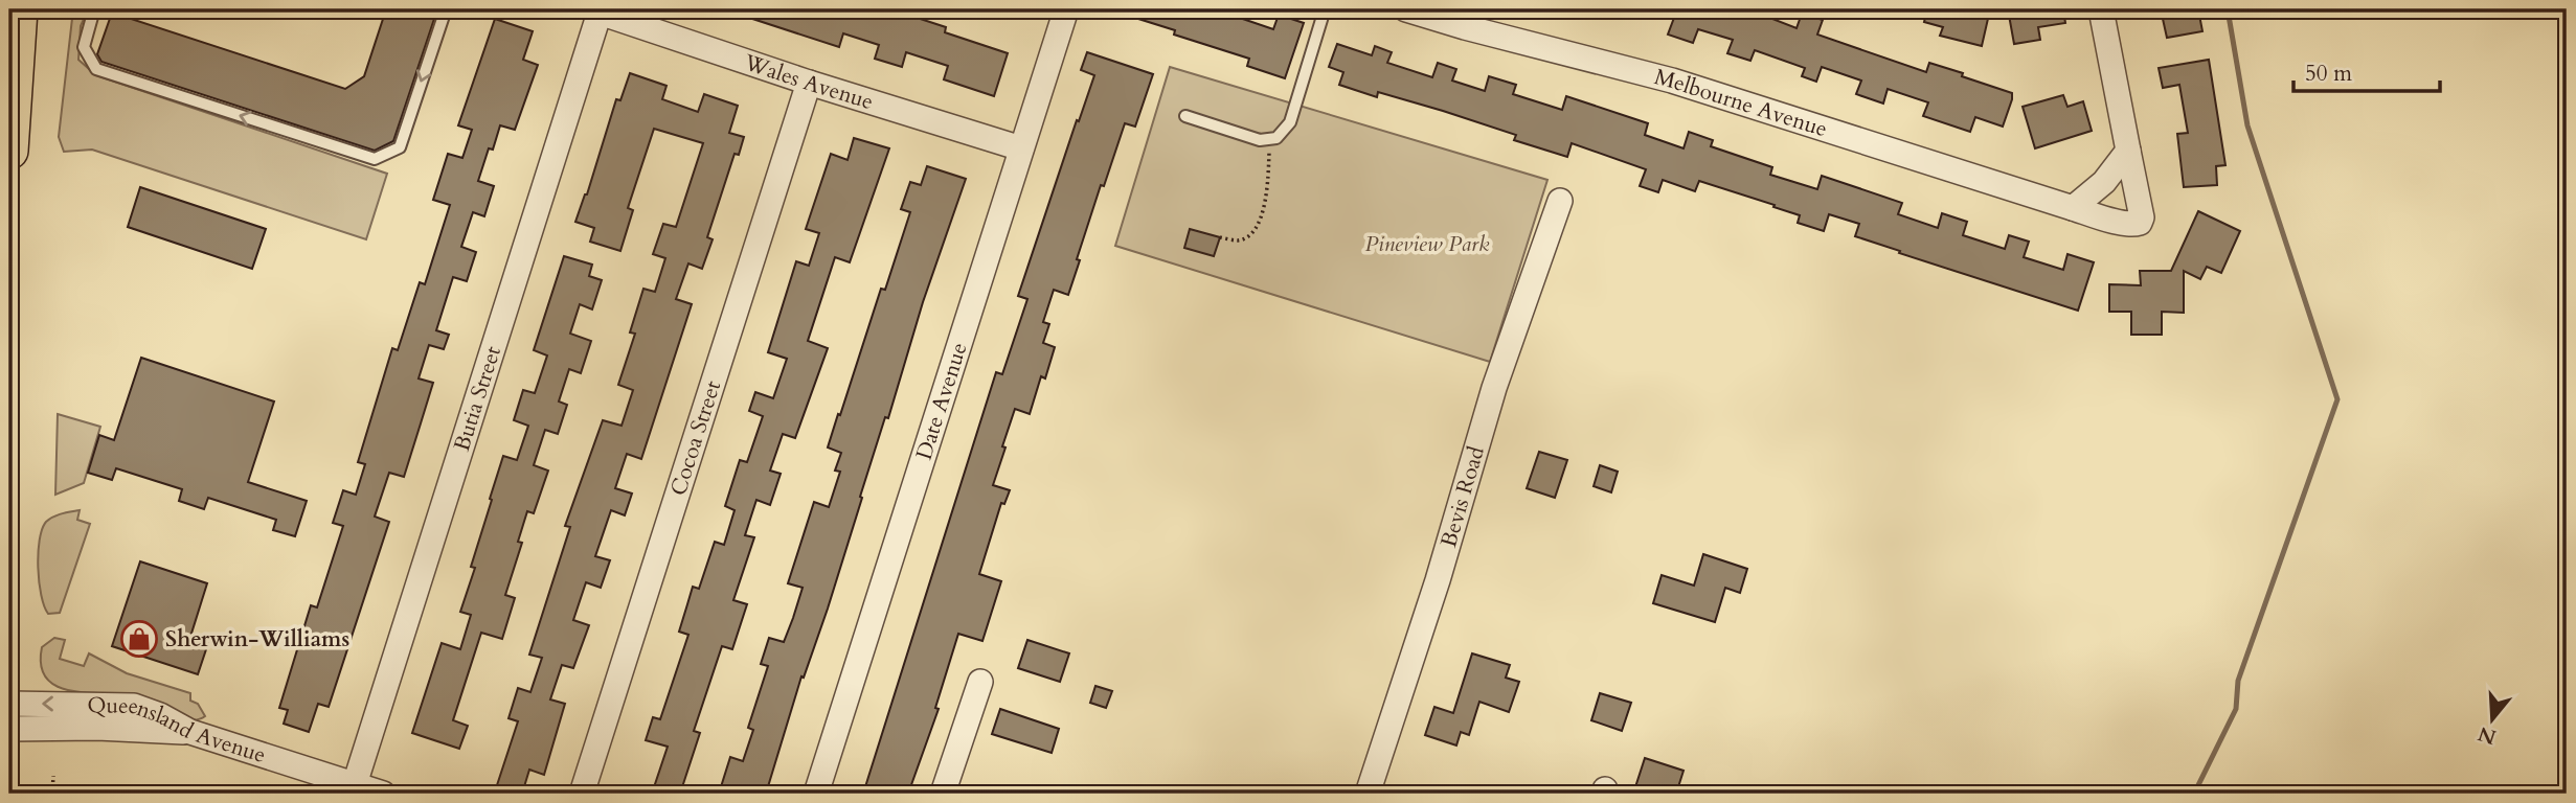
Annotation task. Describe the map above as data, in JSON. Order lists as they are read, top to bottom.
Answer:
{
  "streets": {
    "street": [
      "Wales Avenue",
      "Melbourne Avenue",
      "Butia Street",
      "Date Avenue",
      "Cocoa Street",
      "Bevis Road",
      "Queensland Avenue"
    ]
  },
  "crossings": [
    ["Wales Avenue", "Butia Street"],
    ["Wales Avenue", "Date Avenue"],
    ["Wales Avenue", "Cocoa Street"],
    ["Butia Street", "Queensland Avenue"]
  ],
  "parks": ["Pineview Park"],
  "places": {
    "shop": ["Sherwin-Williams"]
  },
  "scale_bar": "50 m",
  "north": "bottom"
}
